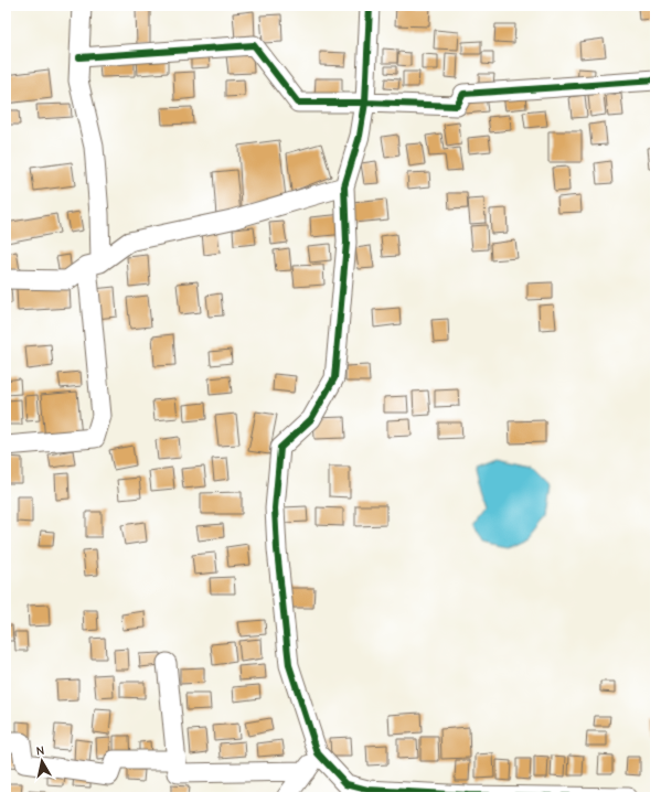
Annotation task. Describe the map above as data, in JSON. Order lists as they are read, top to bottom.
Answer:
{
  "north": "top"
}
